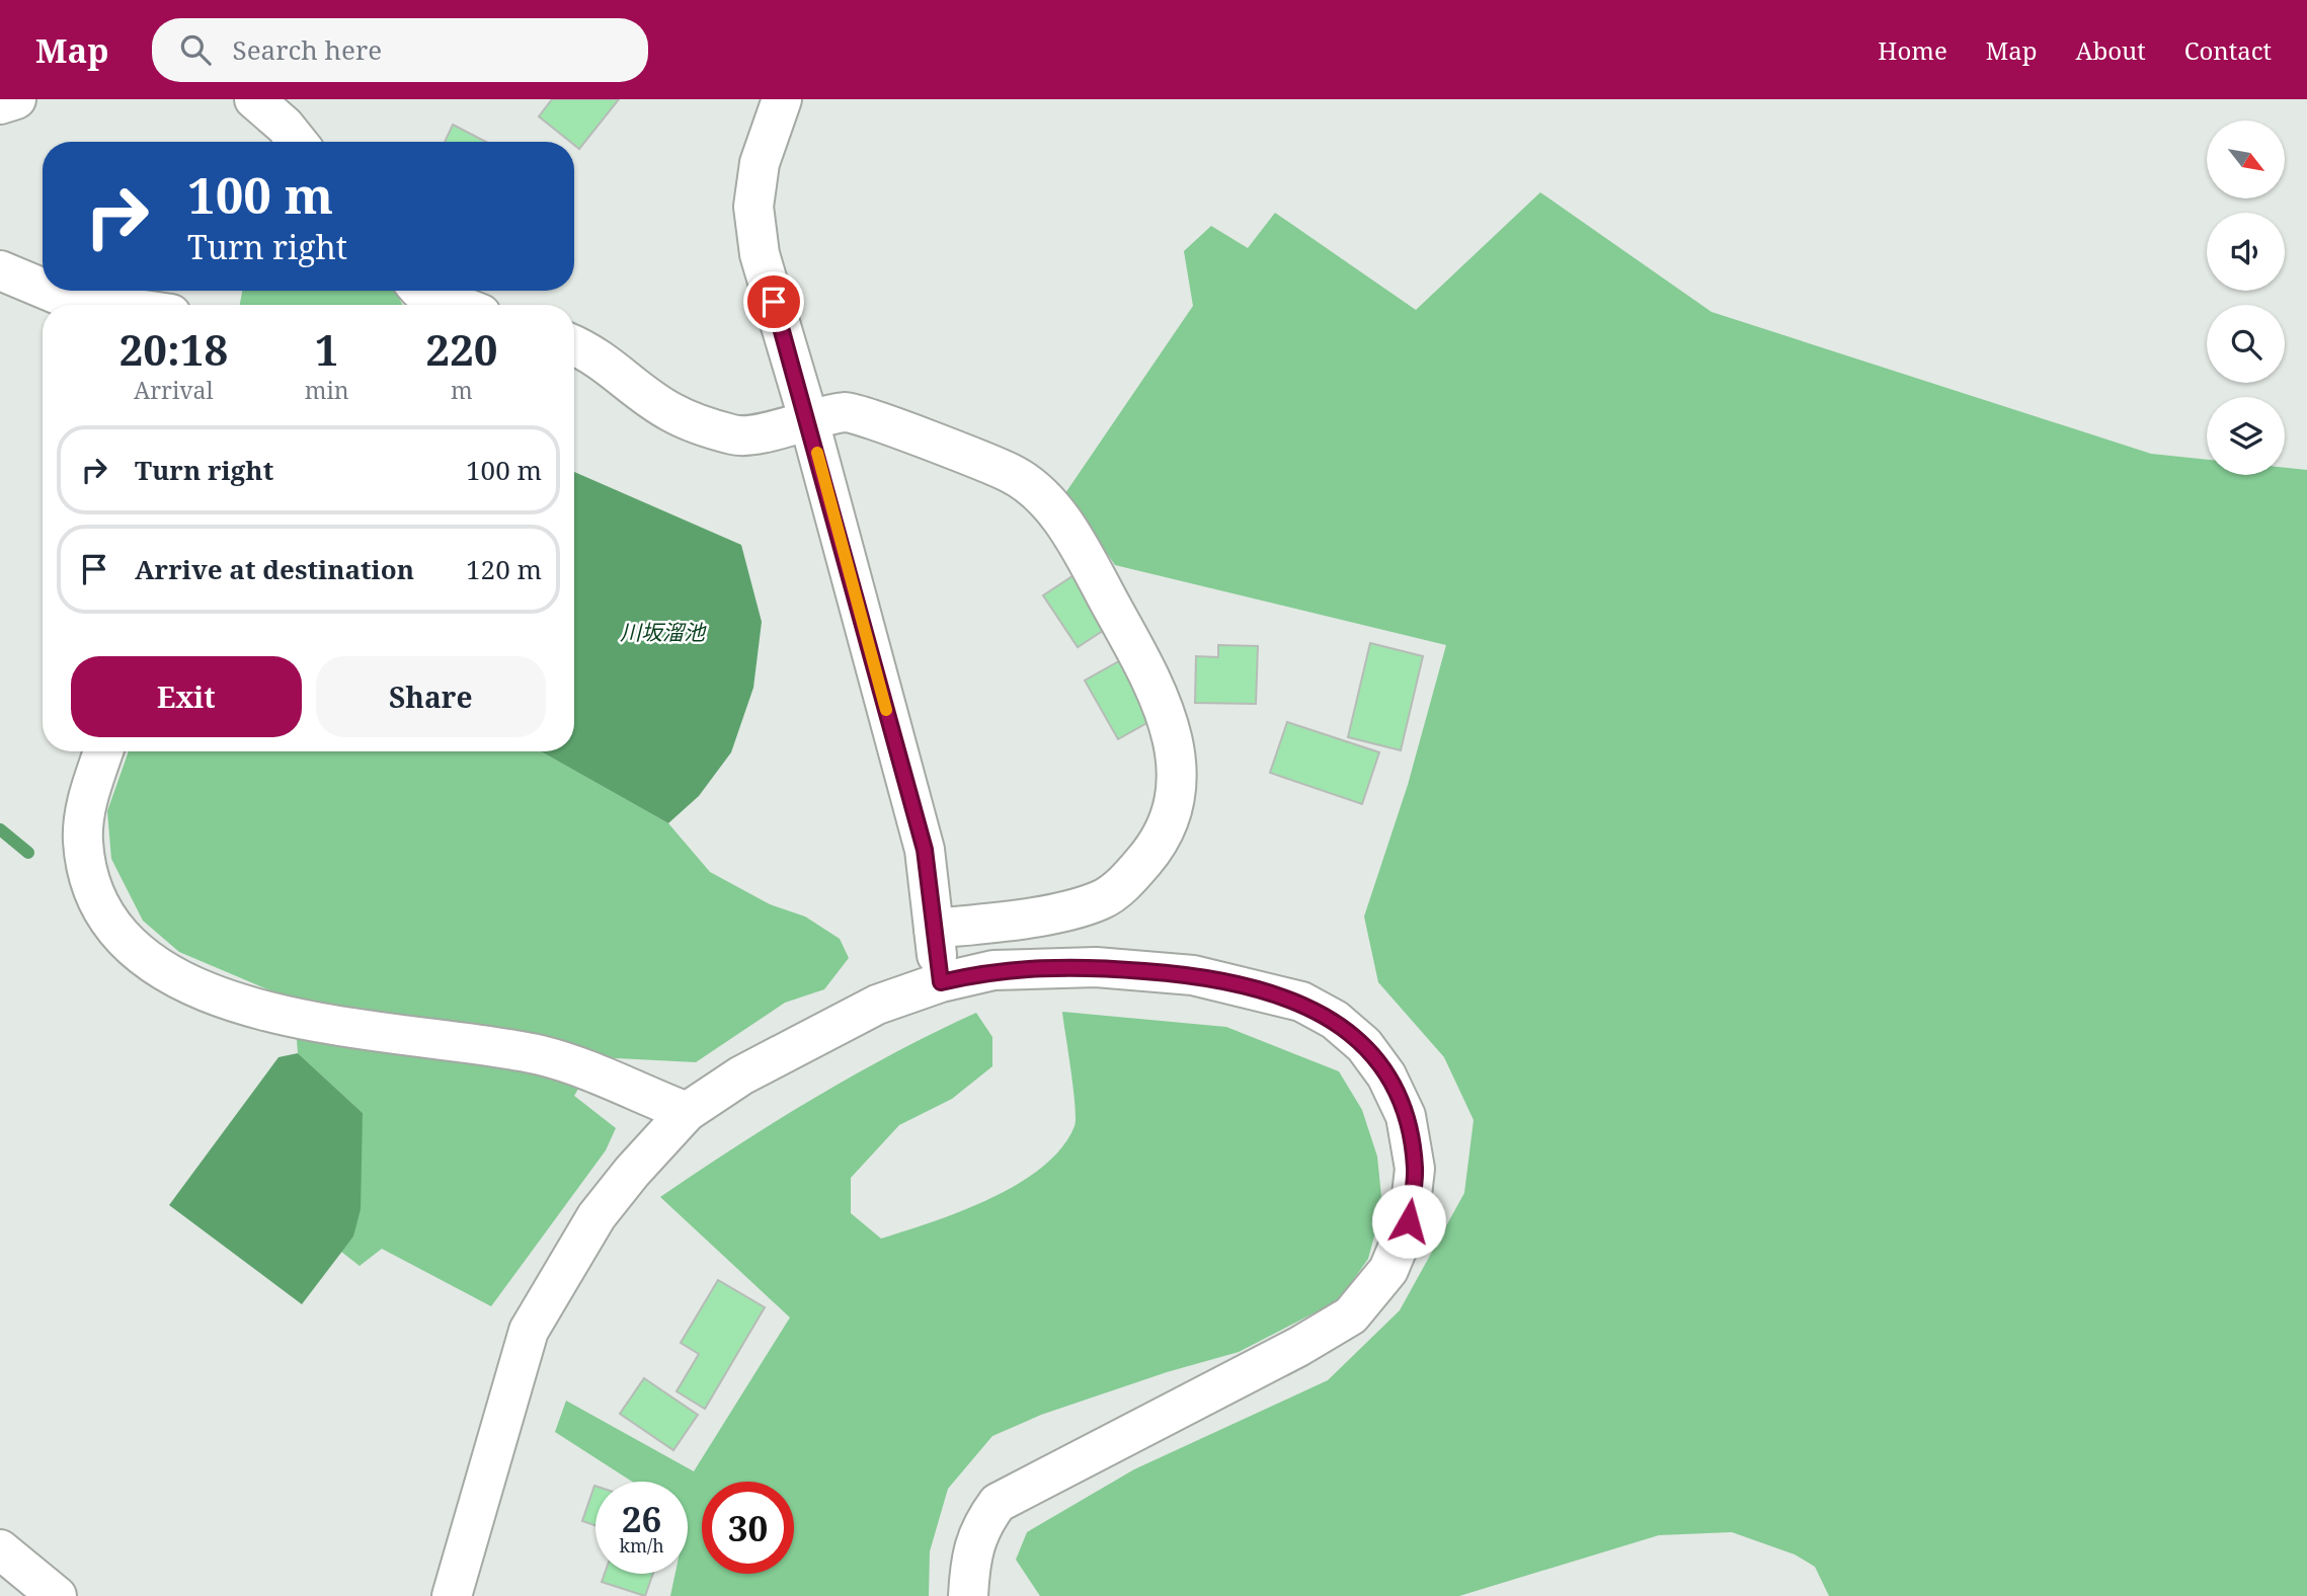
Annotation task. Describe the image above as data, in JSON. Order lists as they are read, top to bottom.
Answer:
{
  "water": ["川坂溜池"],
  "north": "bottom right",
  "page": {
    "header": "Map",
    "search": "Search here",
    "nav": [
      "Home",
      "Map",
      "About",
      "Contact"
    ],
    "turn": ["100 m", "Turn right"],
    "eta": [
      "20:18",
      "Arrival",
      "1",
      "min",
      "220",
      "m"
    ],
    "list": [
      {
        "name": "Turn right",
        "value": "100 m"
      },
      {
        "name": "Arrive at destination",
        "value": "120 m"
      }
    ],
    "buttons": ["Exit", "Share"],
    "speed": "26 km/h",
    "limit": "30"
  }
}
